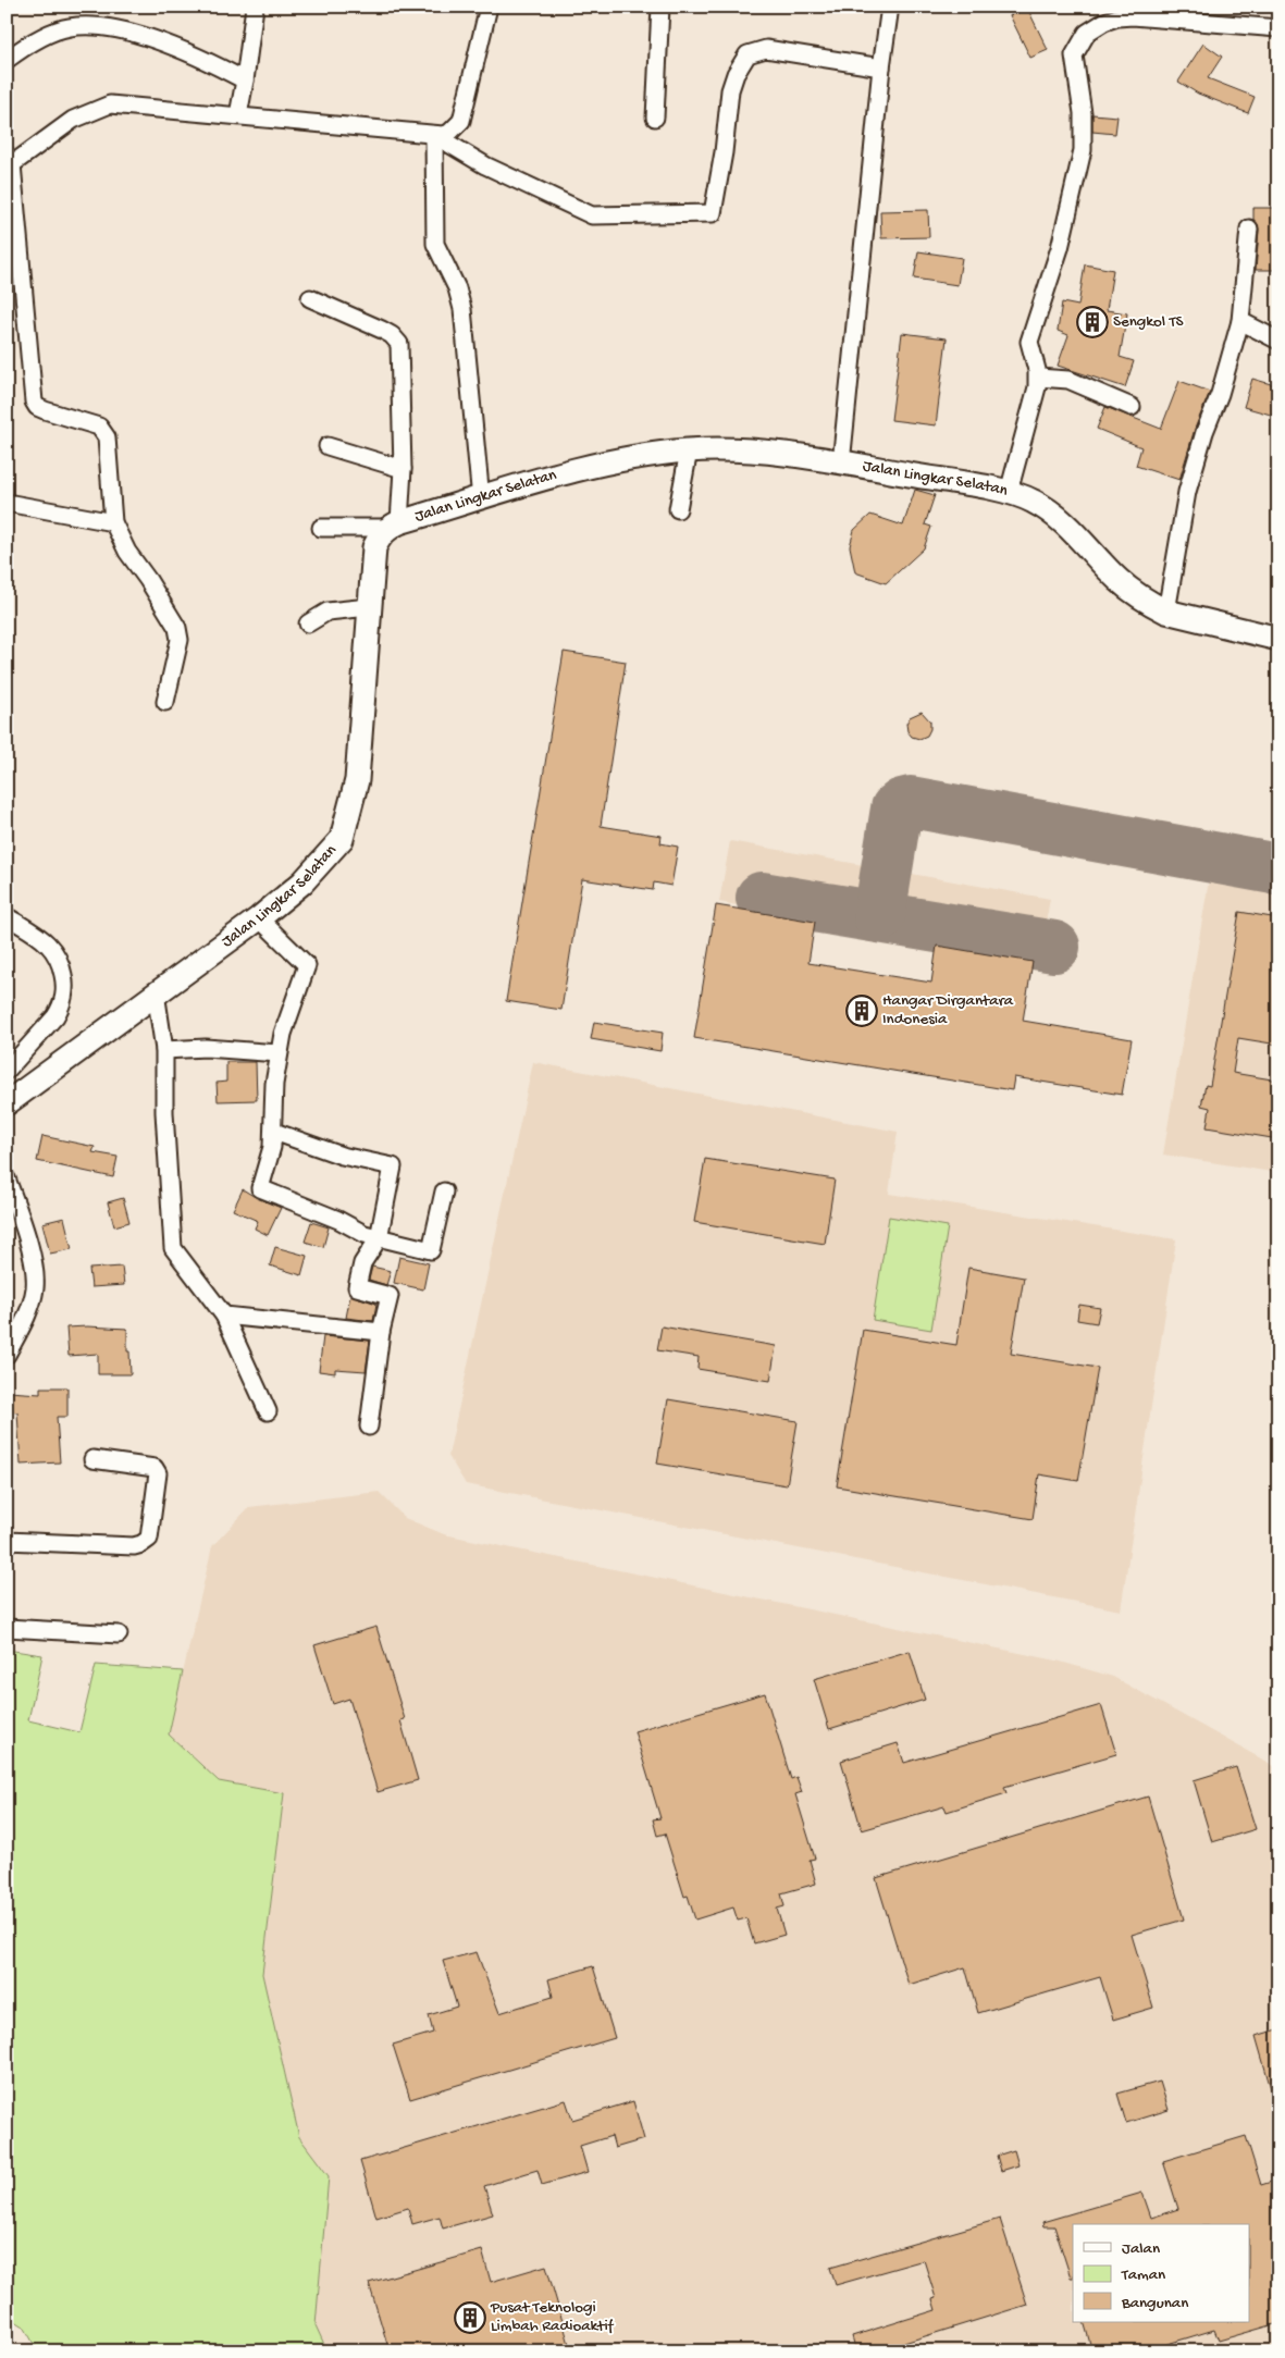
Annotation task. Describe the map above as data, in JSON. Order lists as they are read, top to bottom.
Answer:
{
  "streets": {
    "main road": ["Jalan Lingkar Selatan"]
  },
  "places": {
    "building": ["Sengkol TS", "Hangar Dirgantara Indonesia", "Pusat Teknologi Limbah Radioaktif"]
  },
  "legend": ["Jalan", "Taman", "Bangunan"]
}
